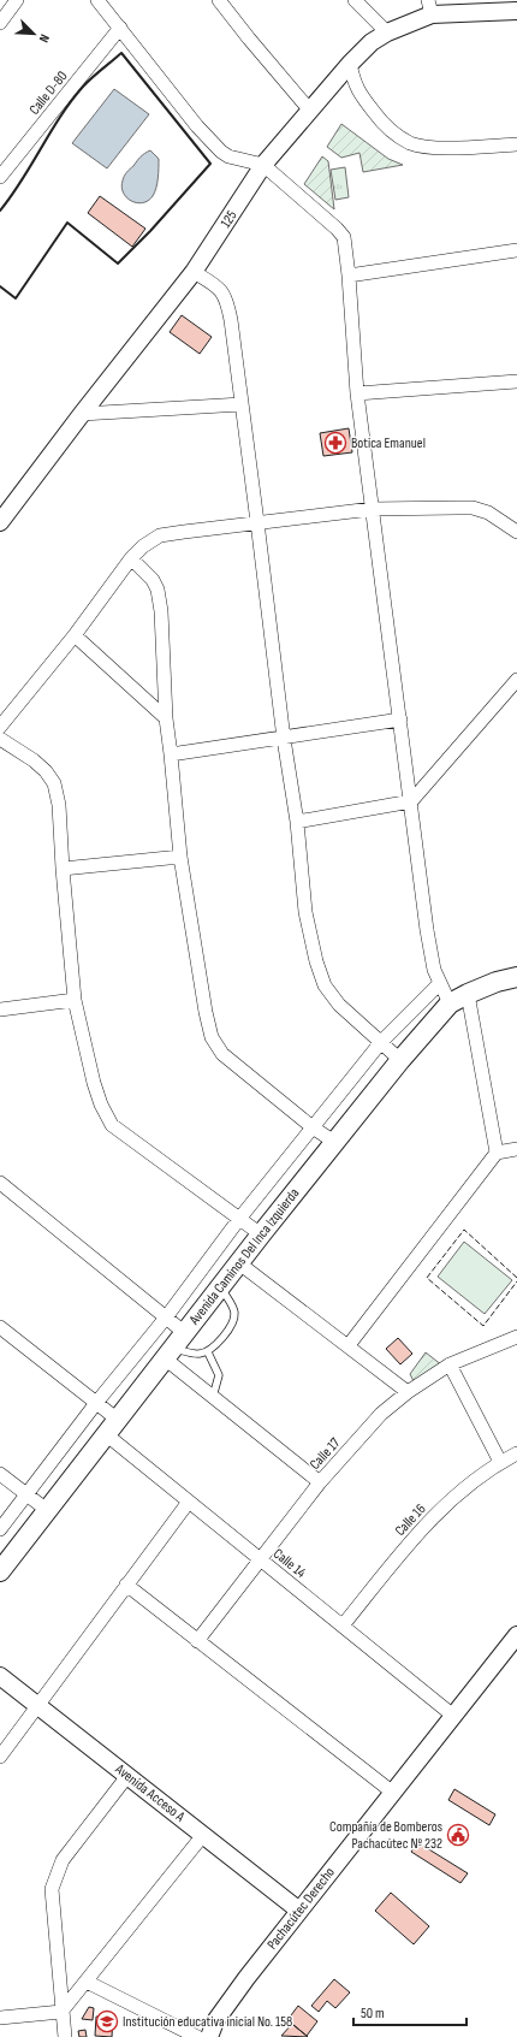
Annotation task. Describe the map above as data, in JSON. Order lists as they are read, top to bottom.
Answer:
{
  "streets": {
    "main road": ["Avenida Caminos Del Inca Izquierda"],
    "street": [
      "Calle D-80",
      "125",
      "Calle 17",
      "Calle 16",
      "Calle 14",
      "Avenida Acceso A",
      "Pachacútec Derecho"
    ]
  },
  "crossings": [
    ["Avenida Caminos Del Inca Izquierda", "Calle 14"],
    ["Calle 17", "Calle 14"],
    ["Calle 16", "Calle 14"],
    ["Calle 14", "Pachacútec Derecho"],
    ["Avenida Acceso A", "Pachacútec Derecho"]
  ],
  "places": {
    "pharmacy": ["Botica Emanuel"],
    "public building": ["Compañía de Bomberos Pachacútec Nº 232"],
    "school or university": ["Institución educativa inicial No. 158"]
  },
  "scale_bar": "50 m",
  "north": "bottom right"
}
